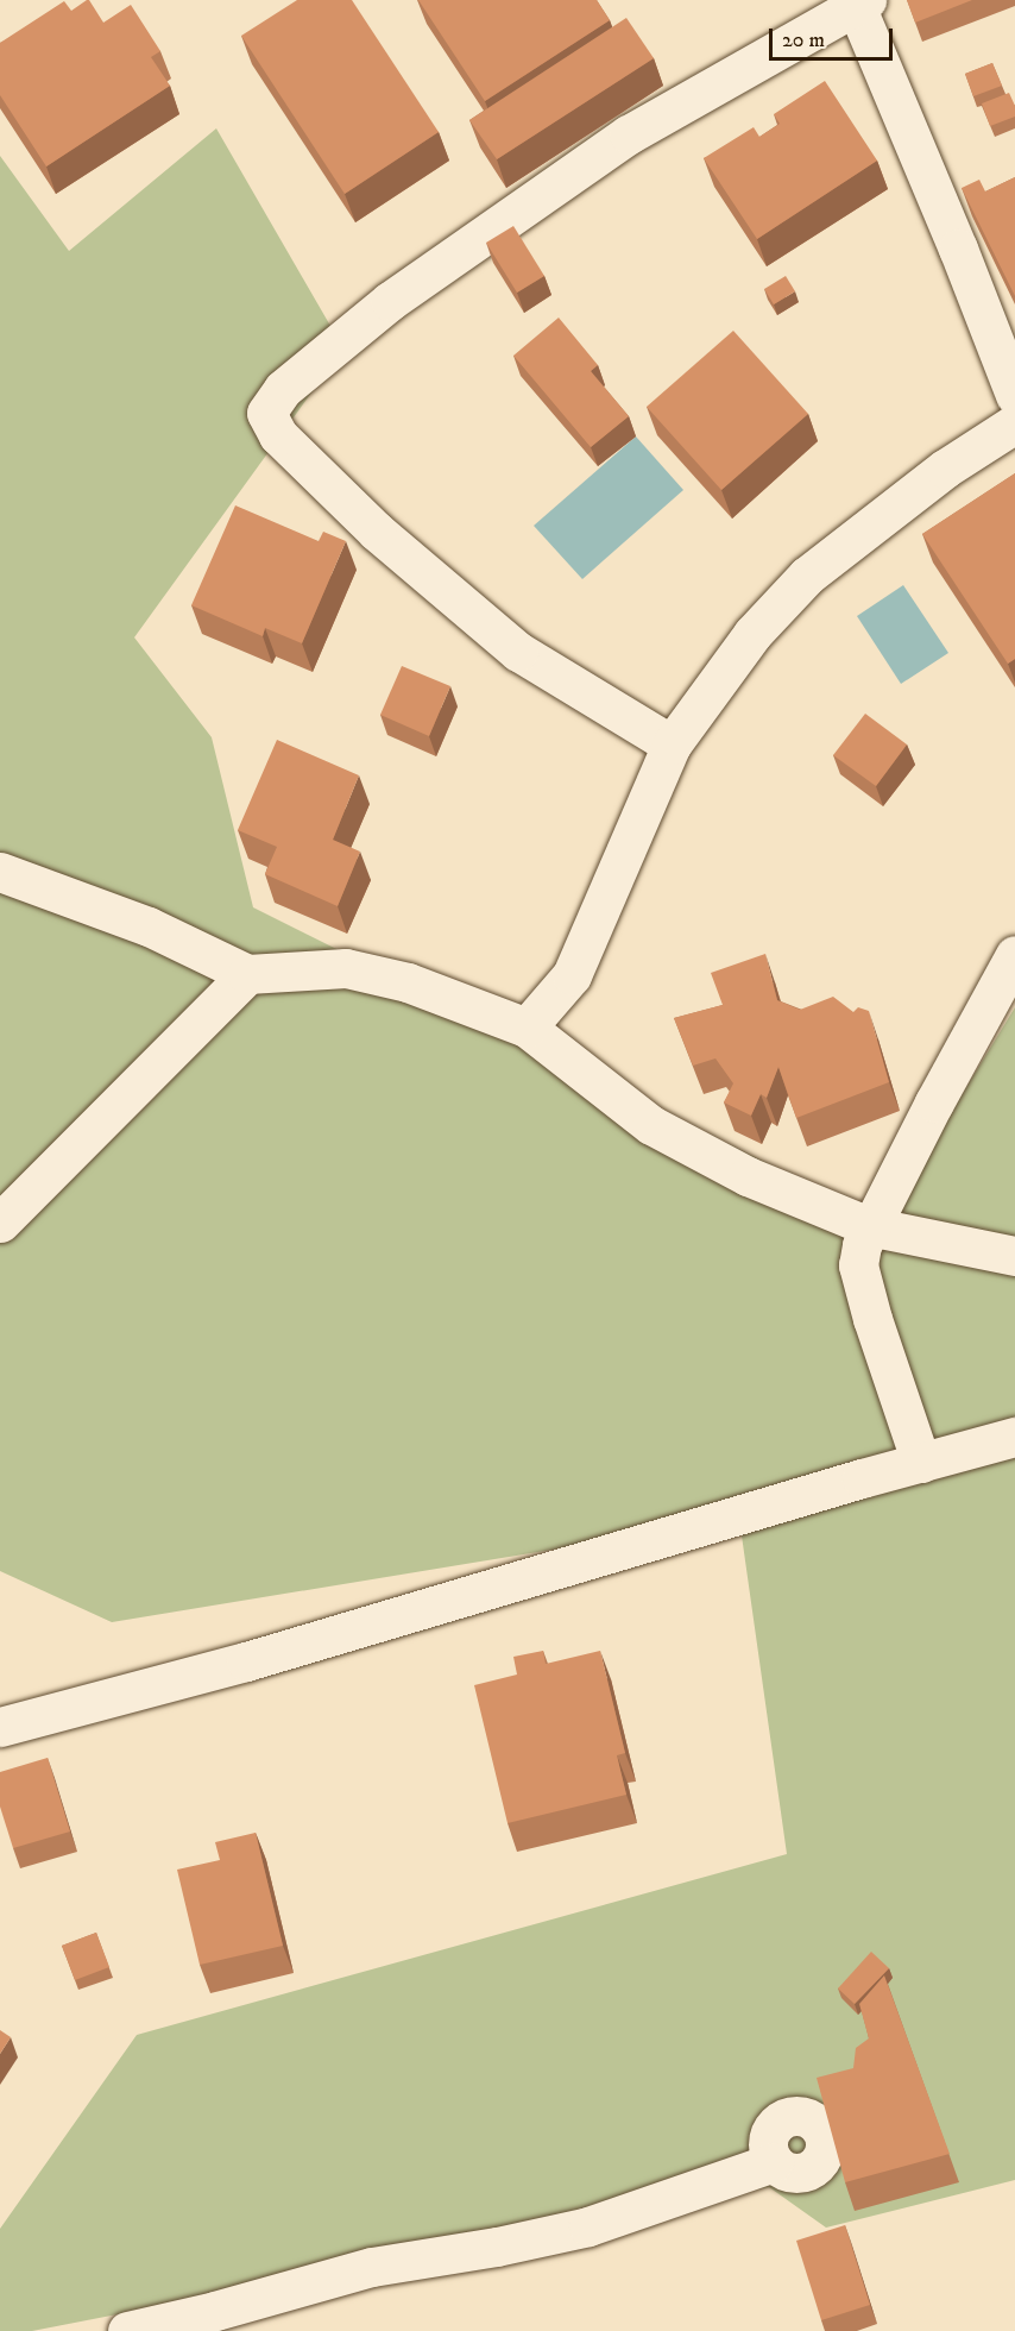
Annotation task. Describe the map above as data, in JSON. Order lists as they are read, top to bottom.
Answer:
{
  "scale_bar": "20 m"
}
